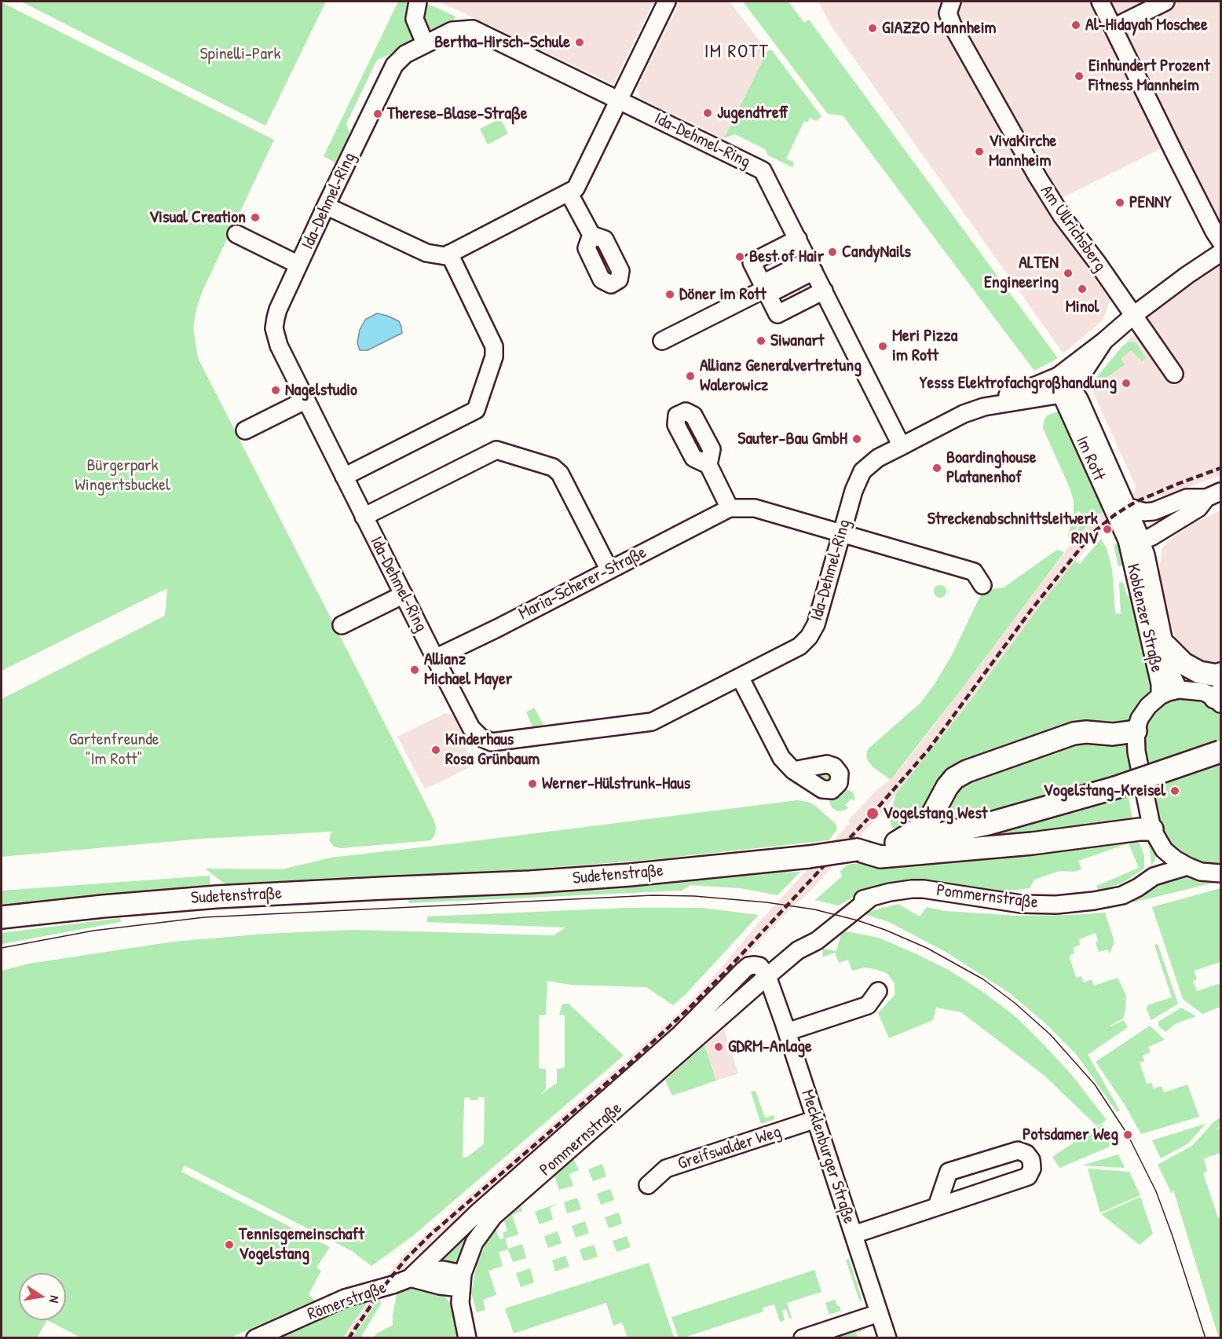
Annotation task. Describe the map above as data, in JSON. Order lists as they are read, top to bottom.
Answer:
{
  "streets": {
    "main road": ["Sudetenstraße"],
    "street": [
      "Ida-Dehmel-Ring",
      "Am Ullrichsberg",
      "Im Rott",
      "Maria-Scherer-Straße",
      "Koblenzer Straße",
      "Pommernstraße",
      "Greifswalder Weg",
      "Mecklenburger Straße",
      "Römerstraße"
    ]
  },
  "crossings": [
    ["Ida-Dehmel-Ring", "Im Rott"],
    ["Ida-Dehmel-Ring", "Maria-Scherer-Straße"],
    ["Im Rott", "Koblenzer Straße"],
    ["Koblenzer Straße", "Pommernstraße"],
    ["Pommernstraße", "Mecklenburger Straße"],
    ["Pommernstraße", "Römerstraße"],
    ["Greifswalder Weg", "Mecklenburger Straße"]
  ],
  "districts": ["IM ROTT"],
  "parks": ["Spinelli-Park", "Bürgerpark Wingertsbuckel", "Gartenfreunde \"Im Rott\""],
  "places": [
    "Al-Hidayah Moschee",
    "GIAZZO Mannheim",
    "Bertha-Hirsch-Schule",
    "Einhundert Prozent Fitness Mannheim",
    "Jugendtreff",
    "Therese-Blase-Straße",
    "VivaKirche Mannheim",
    "PENNY",
    "Visual Creation",
    "CandyNails",
    "Best of Hair",
    "ALTEN Engineering",
    "Minol",
    "Döner im Rott",
    "Siwanart",
    "Meri Pizza im Rott",
    "Allianz Generalvertretung Walerowicz",
    "Yesss Elektrofachgroßhandlung",
    "Nagelstudio",
    "Sauter-Bau GmbH",
    "Boardinghouse Platanenhof",
    "Streckenabschnittsleitwerk RNV",
    "Allianz Michael Mayer",
    "Kinderhaus Rosa Grünbaum",
    "Werner-Hülstrunk-Haus",
    "Vogelstang-Kreisel",
    "Vogelstang West",
    "GDRM-Anlage",
    "Potsdamer Weg",
    "Tennisgemeinschaft Vogelstang"
  ],
  "north": "right"
}
